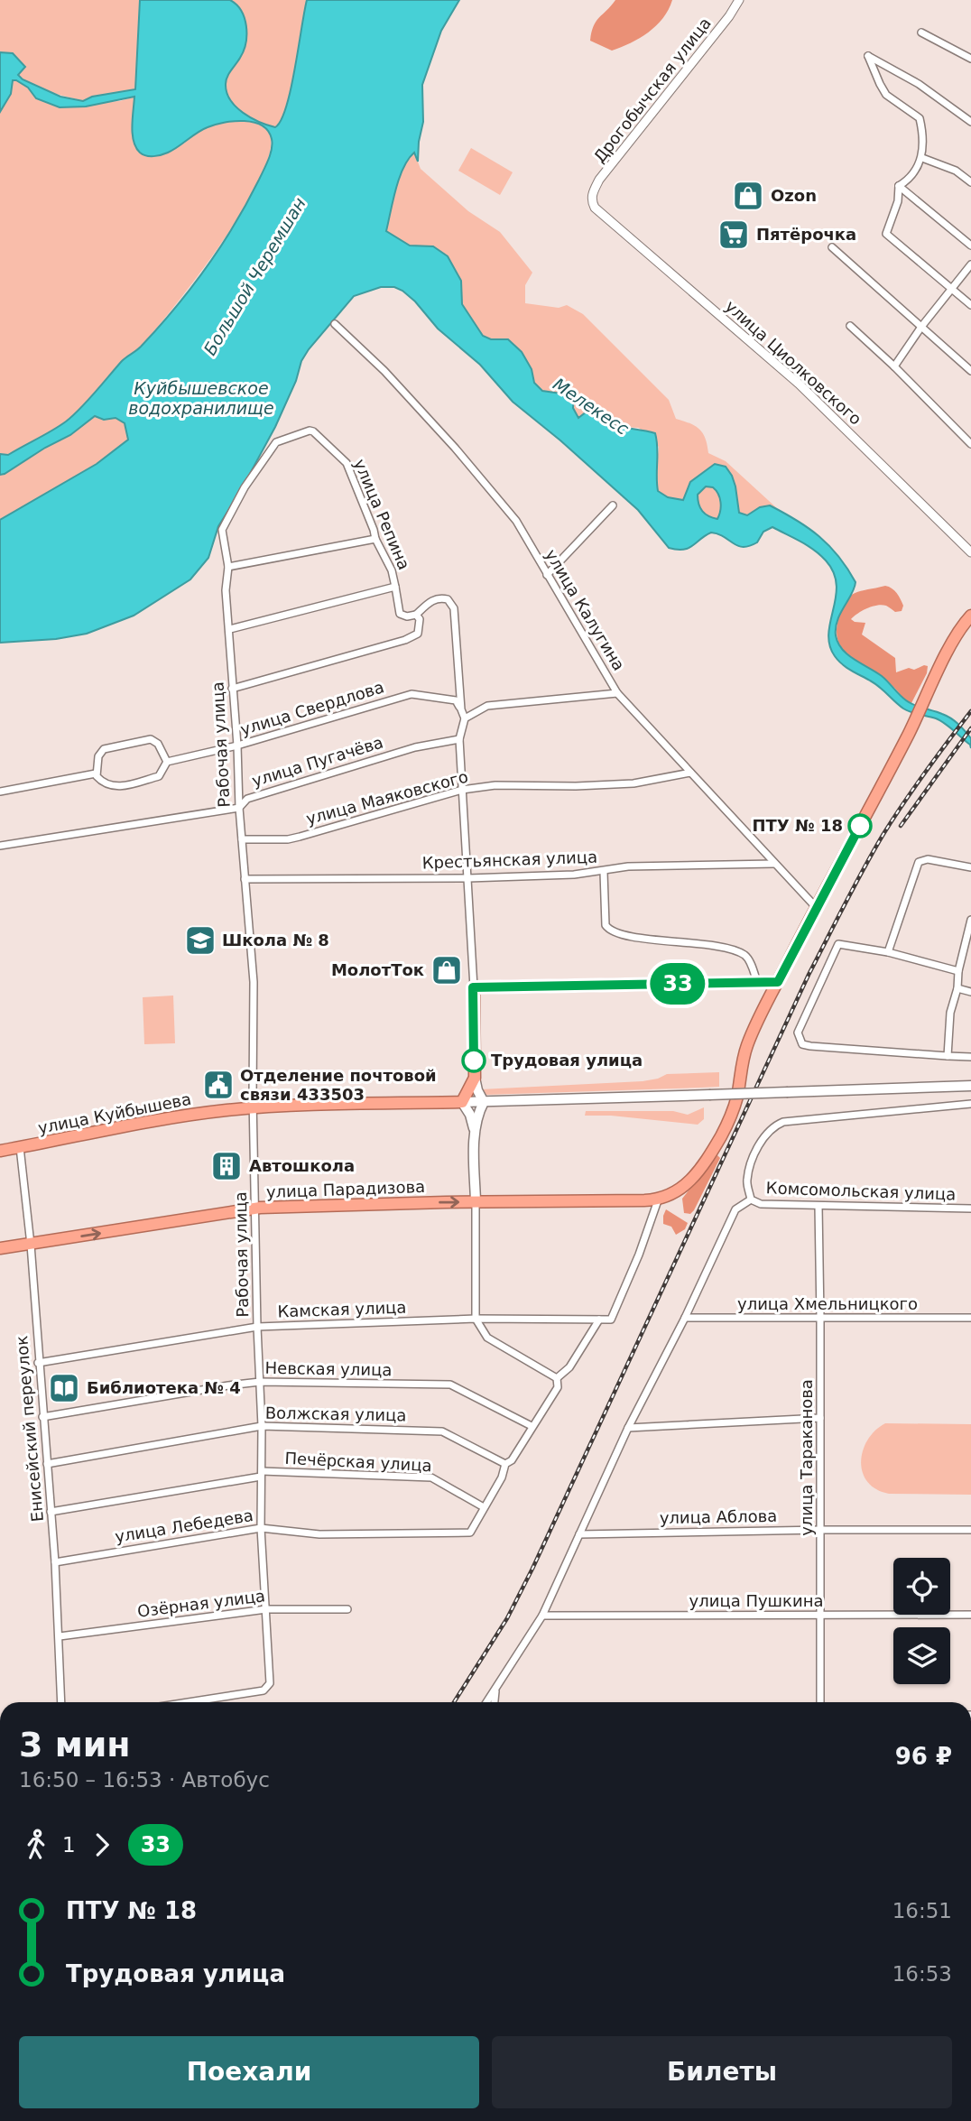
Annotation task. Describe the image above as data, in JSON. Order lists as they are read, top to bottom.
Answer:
{
  "streets": {
    "highway": ["улица Куйбышева", "улица Парадизова"],
    "street": [
      "Дрогобычская улица",
      "улица Циолковского",
      "улица Репина",
      "улица Калугина",
      "улица Свердлова",
      "Рабочая улица",
      "улица Пугачёва",
      "улица Маяковского",
      "Крестьянская улица",
      "Комсомольская улица",
      "улица Хмельницкого",
      "Камская улица",
      "Невская улица",
      "Волжская улица",
      "Енисейский переулок",
      "улица Тараканова",
      "Печёрская улица",
      "улица Аблова",
      "улица Лебедева",
      "улица Пушкина",
      "Озёрная улица"
    ]
  },
  "crossings": [
    ["Дрогобычская улица", "улица Циолковского"],
    ["улица Репина", "Рабочая улица"],
    ["улица Калугина", "улица Маяковского"],
    ["улица Калугина", "Крестьянская улица"],
    ["улица Свердлова", "Рабочая улица"],
    ["Рабочая улица", "улица Пугачёва"],
    ["Рабочая улица", "улица Маяковского"],
    ["Рабочая улица", "Крестьянская улица"],
    ["Рабочая улица", "улица Куйбышева"],
    ["Рабочая улица", "улица Парадизова"],
    ["Рабочая улица", "Камская улица"],
    ["Рабочая улица", "Невская улица"],
    ["Рабочая улица", "Волжская улица"],
    ["Рабочая улица", "Печёрская улица"],
    ["Рабочая улица", "улица Лебедева"],
    ["Рабочая улица", "Озёрная улица"],
    ["улица Куйбышева", "Енисейский переулок"],
    ["улица Парадизова", "Камская улица"],
    ["улица Парадизова", "Енисейский переулок"],
    ["Комсомольская улица", "улица Тараканова"],
    ["улица Хмельницкого", "улица Тараканова"],
    ["Камская улица", "Енисейский переулок"],
    ["Невская улица", "Енисейский переулок"],
    ["Волжская улица", "Енисейский переулок"],
    ["Енисейский переулок", "Печёрская улица"],
    ["Енисейский переулок", "улица Лебедева"],
    ["Енисейский переулок", "Озёрная улица"],
    ["улица Тараканова", "улица Аблова"],
    ["улица Тараканова", "улица Пушкина"],
    ["Печёрская улица", "улица Лебедева"]
  ],
  "one_way": ["улица Парадизова"],
  "water": ["Большой Черемшан", "Куйбышевское водохранилище", "Мелекесс"],
  "places": {
    "shop": ["Ozon", "МолотТок"],
    "supermarket": ["Пятёрочка"],
    "other": ["ПТУ № 18", "Трудовая улица"],
    "school or university": ["Школа № 8"],
    "public building": ["Отделение почтовой связи 433503"],
    "building": ["Автошкола"],
    "library": ["Библиотека № 4"]
  },
  "lines": ["bus line 33"],
  "page": {
    "on_map": "33",
    "heading": ["3 мин", "16:50 – 16:53 · Автобус", "96 ₽"],
    "legs": ["1", "33"],
    "list": [
      {
        "name": "ПТУ № 18",
        "value": "16:51"
      },
      {
        "name": "Трудовая улица",
        "value": "16:53"
      }
    ],
    "buttons": ["Поехали", "Билеты"]
  }
}
